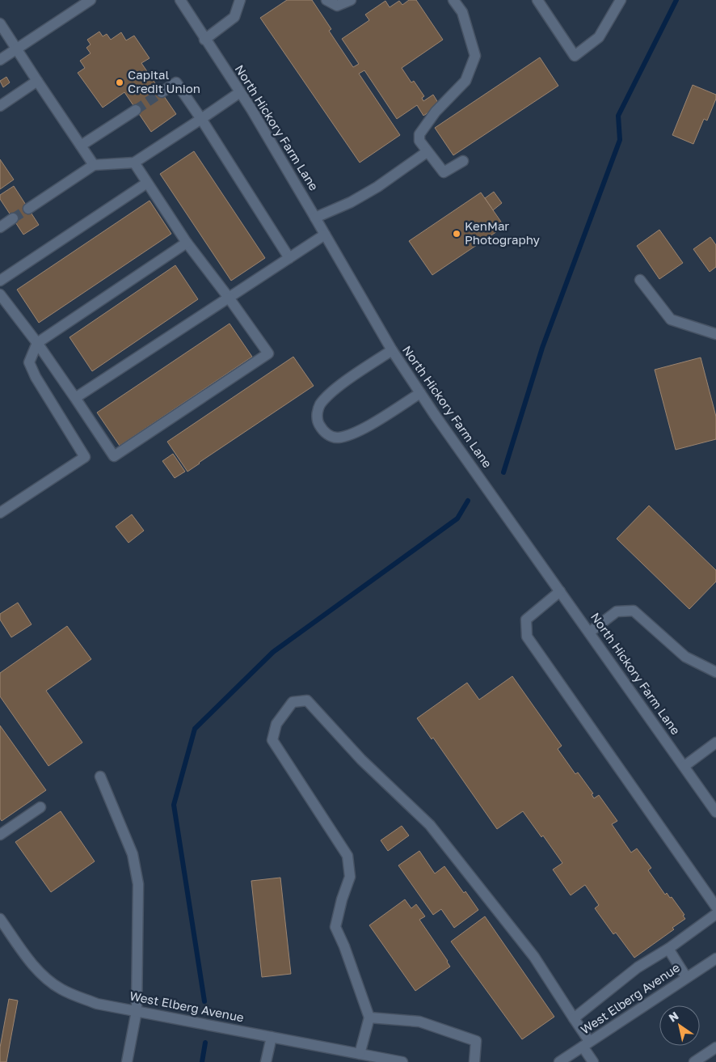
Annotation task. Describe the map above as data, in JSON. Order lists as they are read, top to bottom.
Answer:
{
  "streets": {
    "street": ["North Hickory Farm Lane", "West Elberg Avenue"]
  },
  "places": ["Capital Credit Union", "KenMar Photography"],
  "north": "top left"
}
